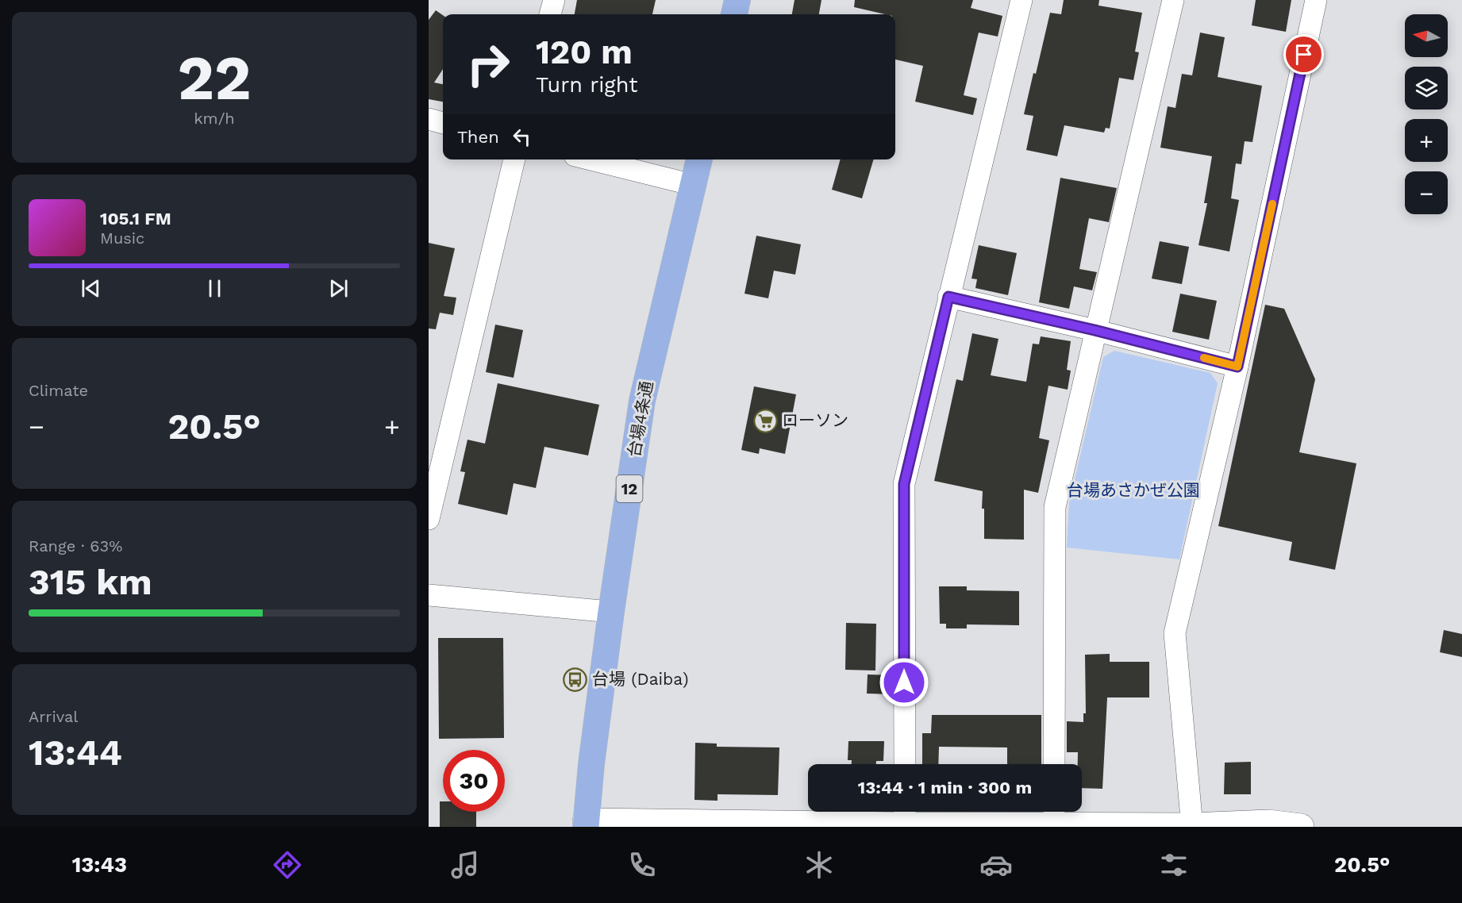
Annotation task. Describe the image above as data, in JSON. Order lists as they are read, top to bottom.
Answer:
{
  "streets": {
    "highway": ["台場4条通", "12"]
  },
  "parks": ["台場あさかぜ公園"],
  "places": {
    "supermarket": ["ローソン"],
    "bus stop": ["台場 (Daiba)"]
  },
  "north": "left",
  "page": {
    "tile": [
      ["22", "km/h"],
      "Climate",
      ["Range · 63%", "315 km"],
      ["Arrival", "13:44"]
    ],
    "map_buttons": ["+", "−"],
    "turn": ["120 m", "Turn right"],
    "then": "Then",
    "song": ["105.1 FM", "Music"],
    "heat": ["−", "20.5°", "+"],
    "limit": "30",
    "trip": "13:44 · 1 min · 300 m",
    "tabs": ["13:43", "20.5°"]
  }
}
